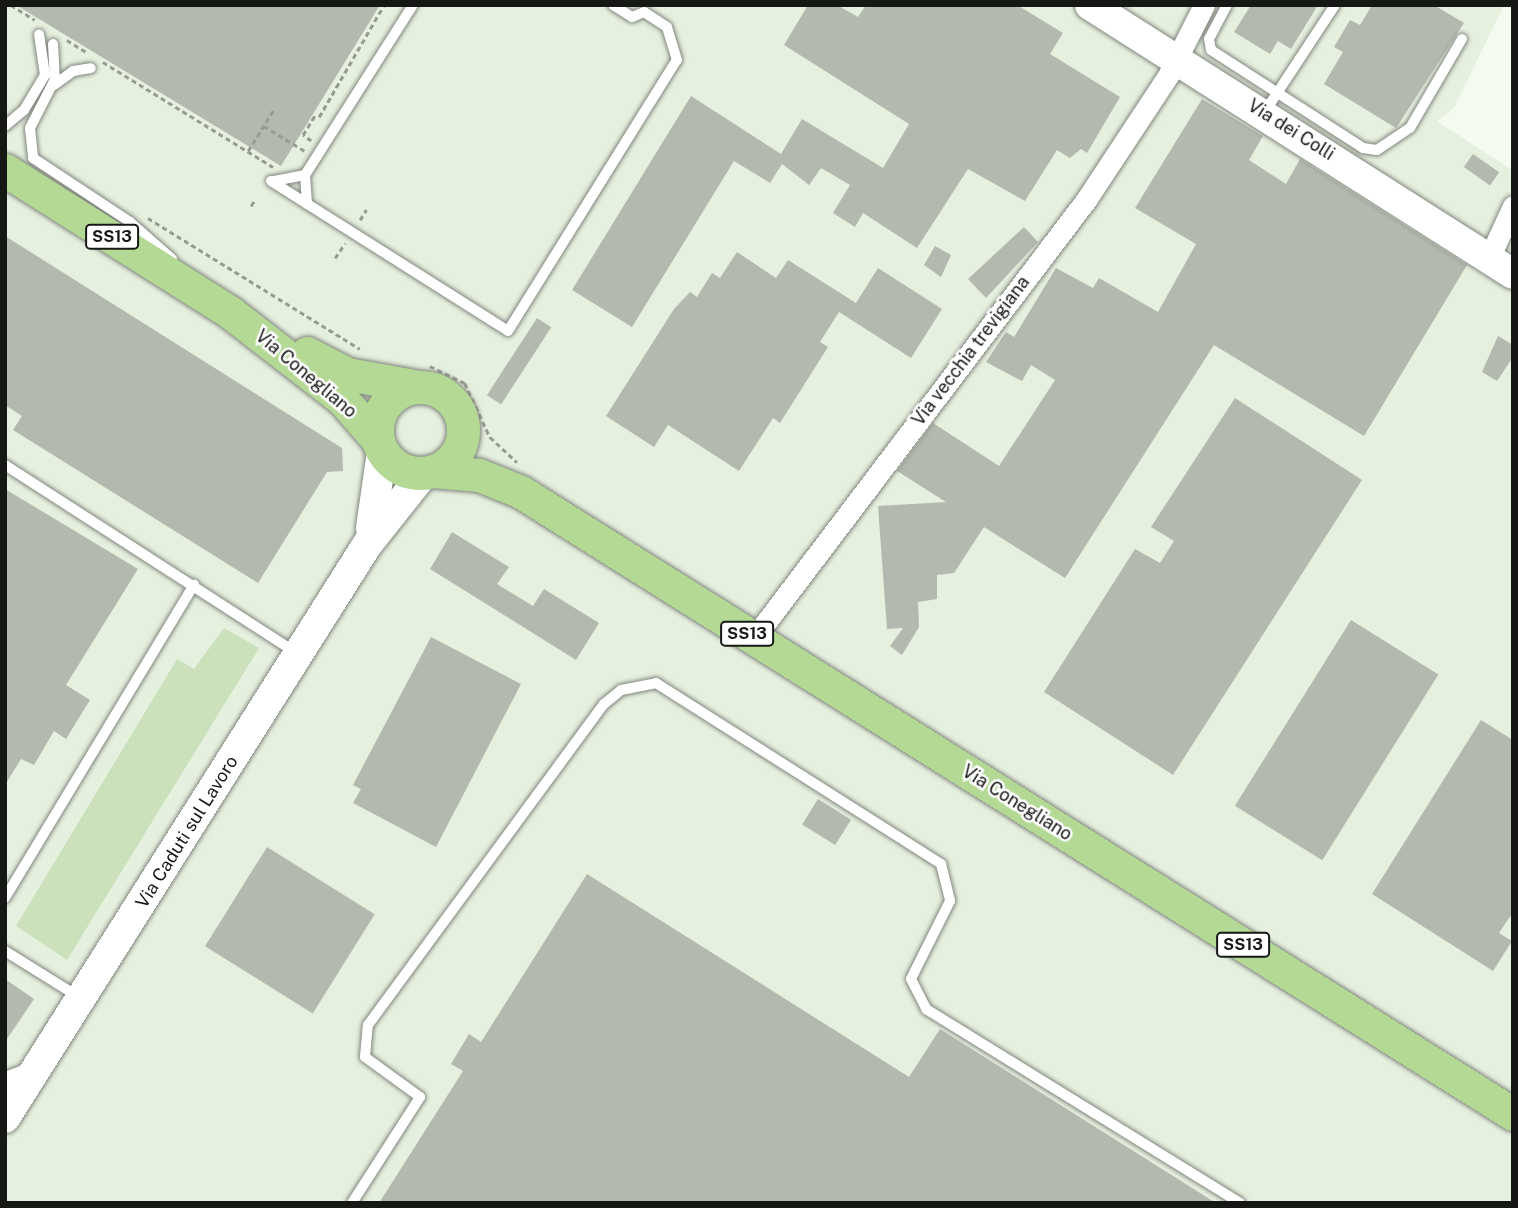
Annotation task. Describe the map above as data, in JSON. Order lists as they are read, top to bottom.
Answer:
{
  "streets": {
    "main road": ["SS13", "Via Conegliano"],
    "street": ["Via dei Colli", "Via vecchia trevigiana", "Via Caduti sul Lavoro"]
  },
  "crossings": [
    ["Via dei Colli", "Via vecchia trevigiana"],
    ["Via vecchia trevigiana", "Via Conegliano"],
    ["Via Conegliano", "Via Caduti sul Lavoro"]
  ]
}
